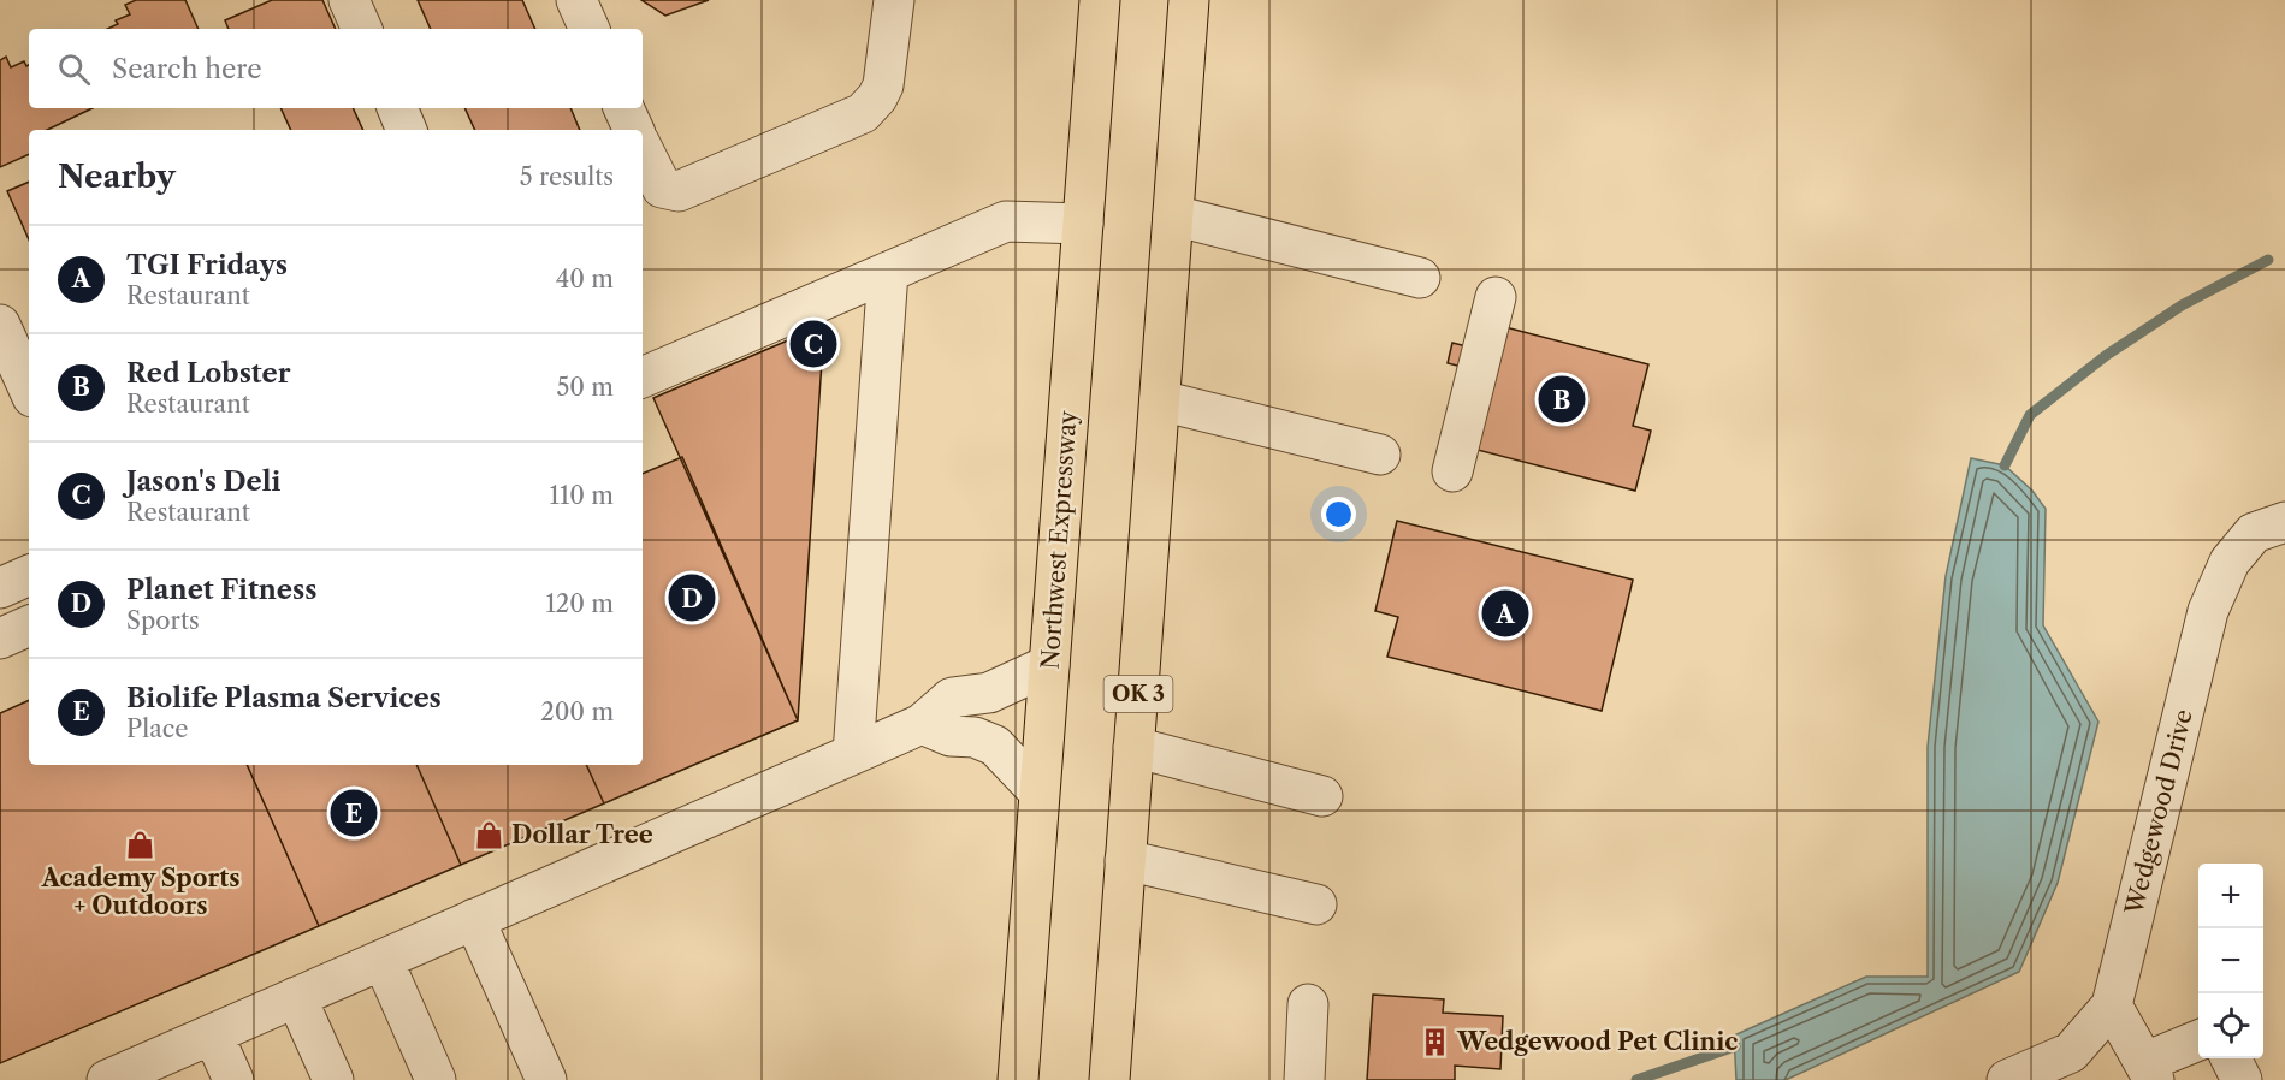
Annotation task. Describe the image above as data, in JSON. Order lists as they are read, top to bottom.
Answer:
{
  "streets": {
    "highway": ["Northwest Expressway", "OK 3"],
    "street": ["Wedgewood Drive"]
  },
  "places": {
    "shop": ["Dollar Tree", "Academy Sports + Outdoors"],
    "building": ["Wedgewood Pet Clinic"]
  },
  "page": {
    "search": "Search here",
    "heading": ["Nearby", "5 results"],
    "list": [
      {
        "mark": "A",
        "name": "TGI Fridays",
        "note": "Restaurant",
        "value": "40 m"
      },
      {
        "mark": "B",
        "name": "Red Lobster",
        "note": "Restaurant",
        "value": "50 m"
      },
      {
        "mark": "C",
        "name": "Jason's Deli",
        "note": "Restaurant",
        "value": "110 m"
      },
      {
        "mark": "D",
        "name": "Planet Fitness",
        "note": "Sports",
        "value": "120 m"
      },
      {
        "mark": "E",
        "name": "Biolife Plasma Services",
        "note": "Place",
        "value": "200 m"
      }
    ],
    "pins": [
      "C",
      "B",
      "D",
      "A",
      "E"
    ],
    "map_buttons": ["+", "−"]
  }
}
